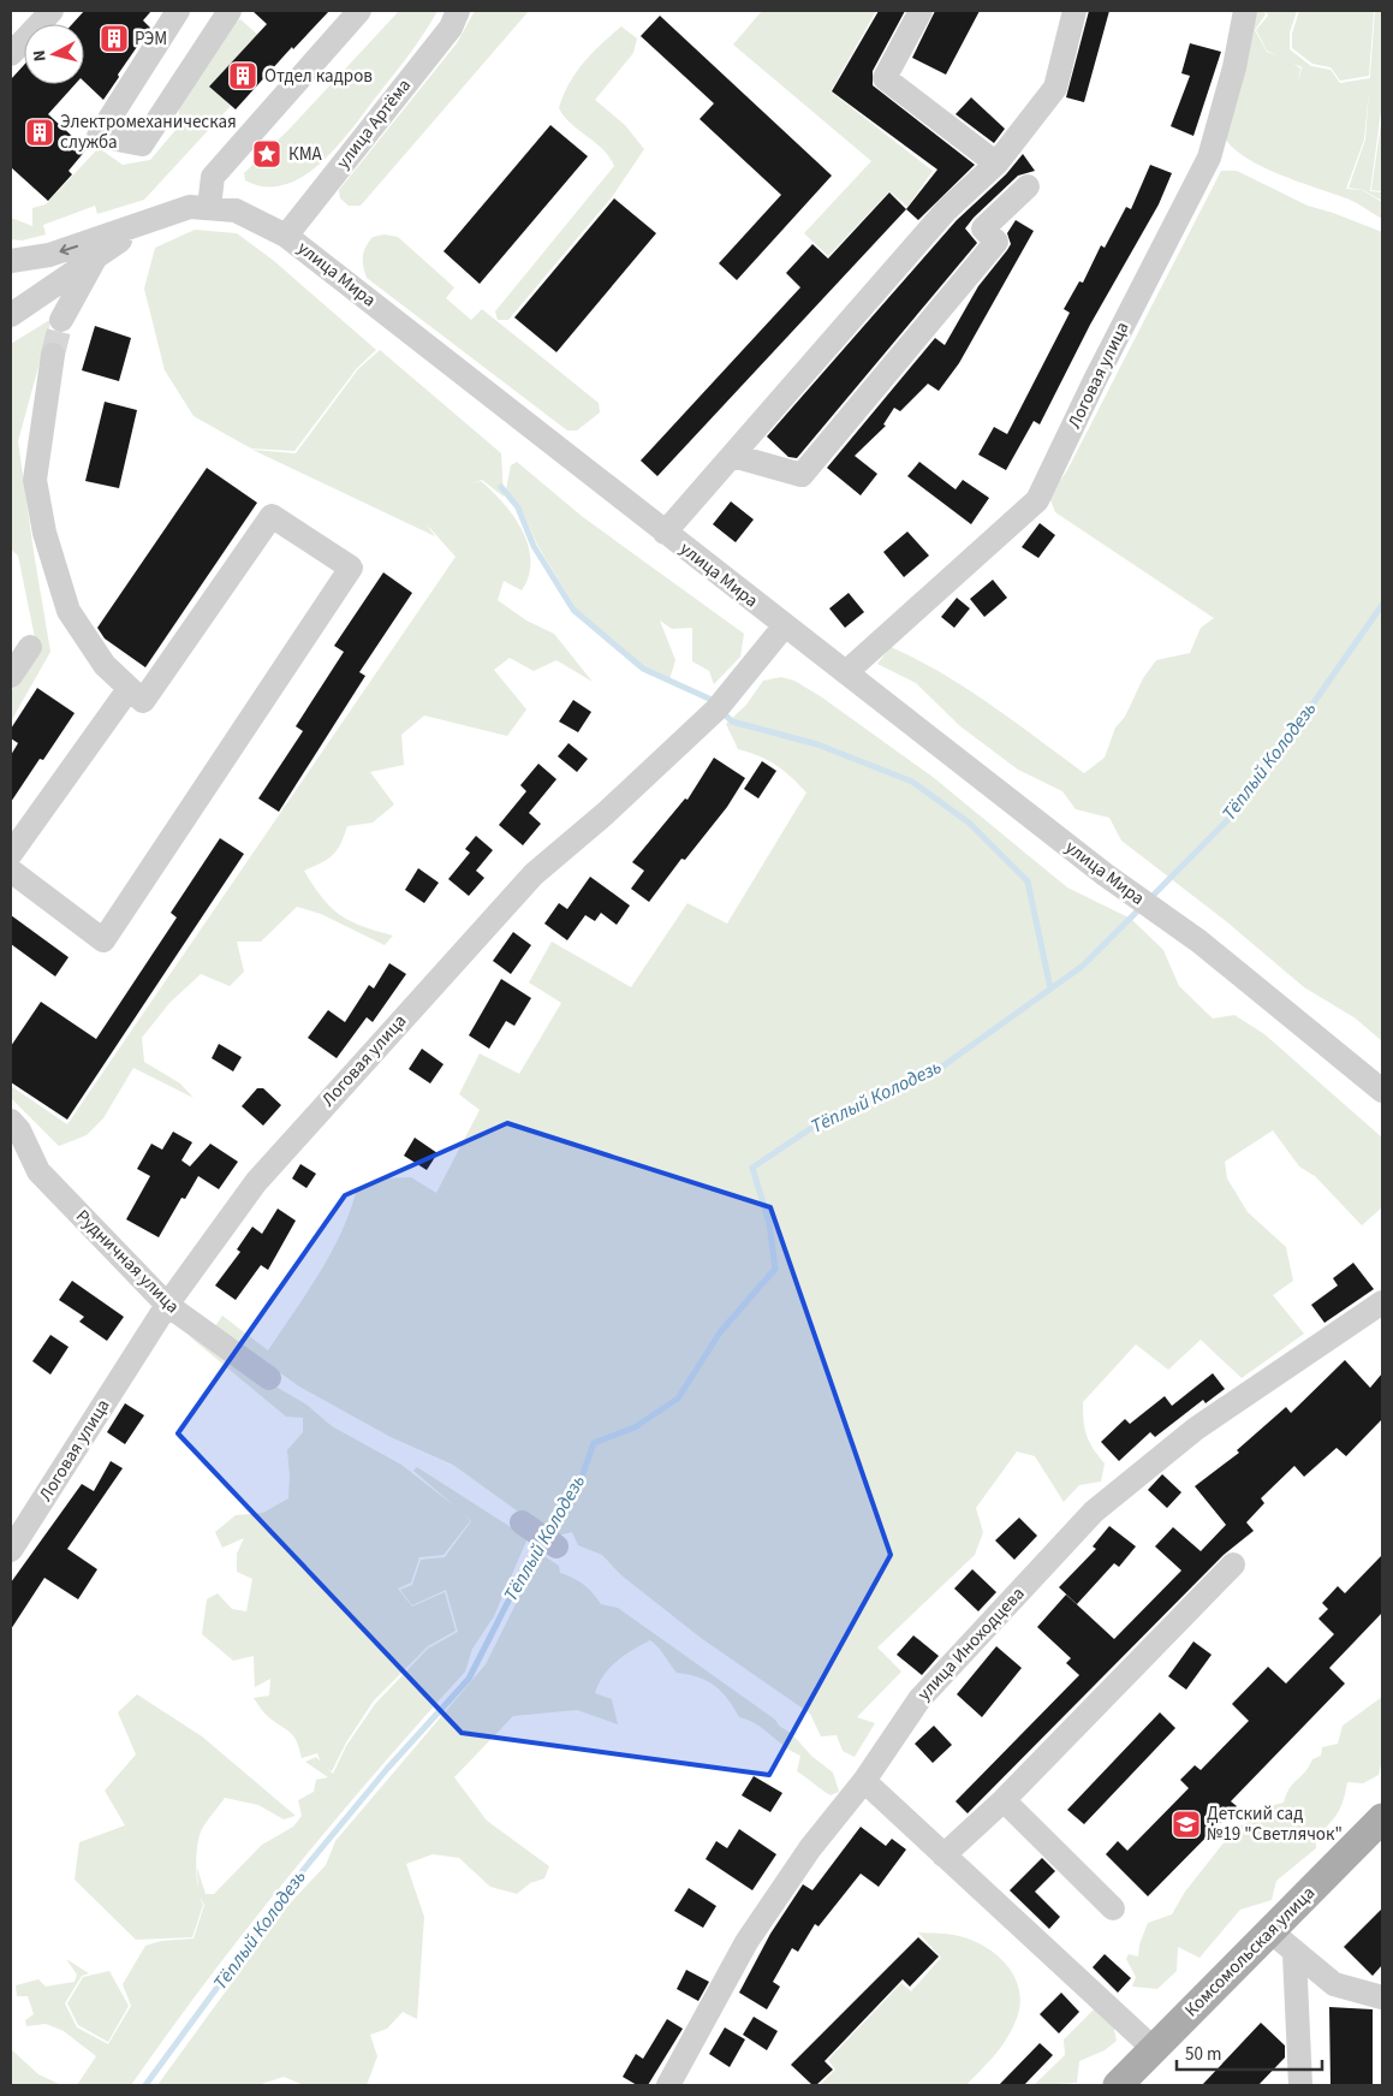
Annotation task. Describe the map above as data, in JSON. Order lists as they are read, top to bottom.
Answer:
{
  "streets": {
    "main road": ["Комсомольская улица"],
    "street": [
      "улица Артёма",
      "улица Мира",
      "Логовая улица",
      "Рудничная улица",
      "улица Иноходцева"
    ]
  },
  "crossings": [
    ["улица Артёма", "улица Мира"],
    ["улица Мира", "Логовая улица"],
    ["Логовая улица", "Рудничная улица"]
  ],
  "water": ["Тёплый Колодезь"],
  "places": {
    "building": ["РЭМ", "Отдел кадров", "Электромеханическая служба"],
    "place": ["КМА"],
    "school or university": ["Детский сад №19 \"Светлячок\""]
  },
  "scale_bar": "50 m",
  "north": "left"
}
